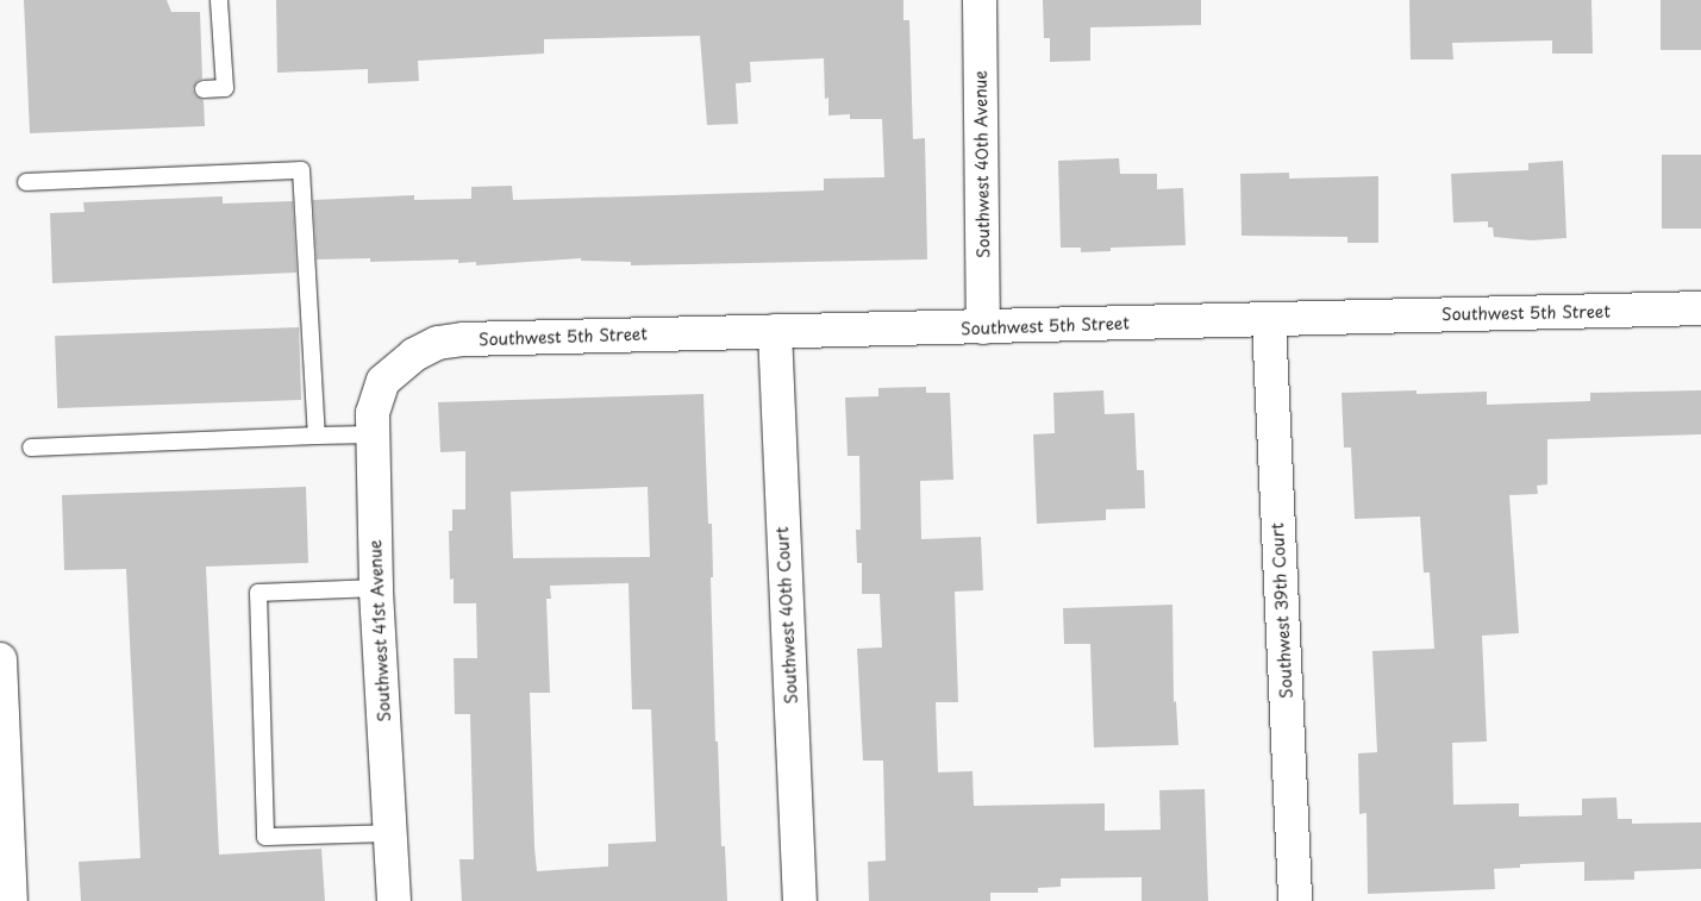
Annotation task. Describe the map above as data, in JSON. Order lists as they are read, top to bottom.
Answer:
{
  "streets": {
    "street": [
      "Southwest 40th Avenue",
      "Southwest 5th Street",
      "Southwest 39th Court",
      "Southwest 40th Court",
      "Southwest 41st Avenue"
    ]
  },
  "crossings": [
    ["Southwest 40th Avenue", "Southwest 5th Street"],
    ["Southwest 5th Street", "Southwest 39th Court"],
    ["Southwest 5th Street", "Southwest 40th Court"],
    ["Southwest 5th Street", "Southwest 41st Avenue"]
  ]
}
